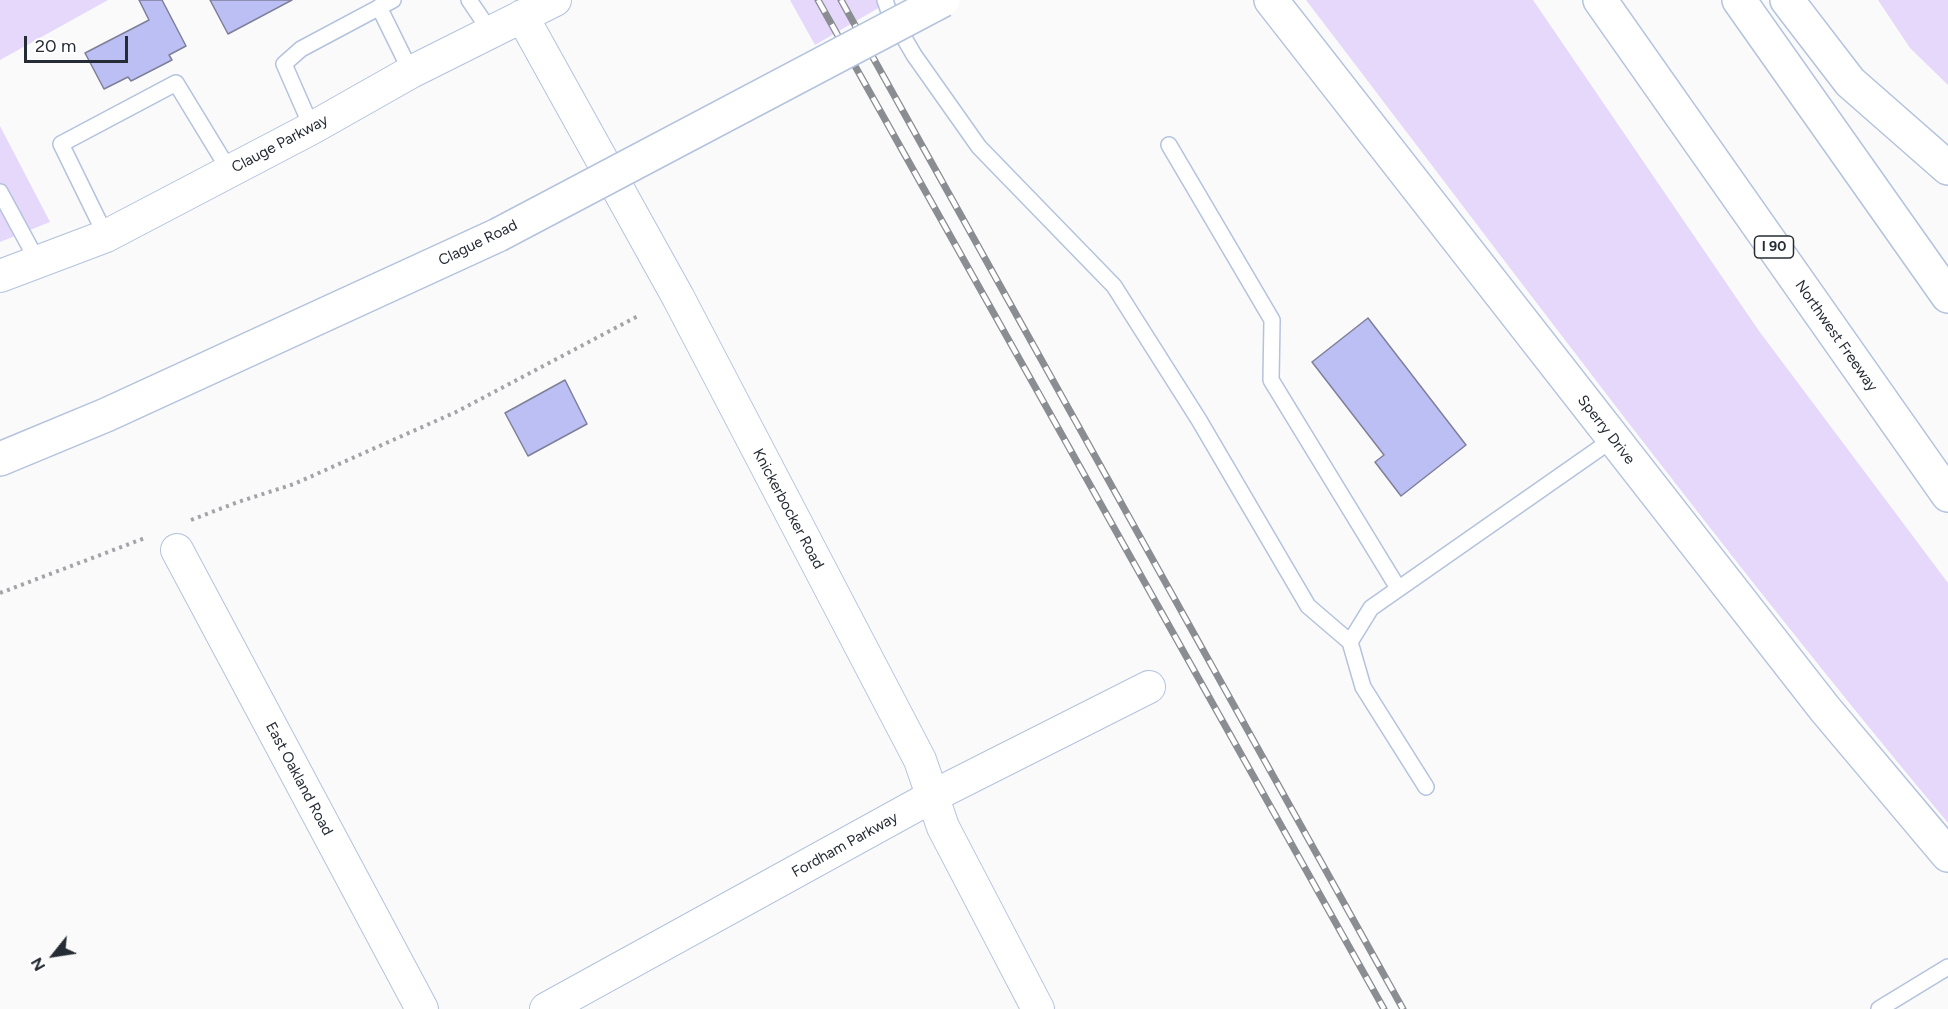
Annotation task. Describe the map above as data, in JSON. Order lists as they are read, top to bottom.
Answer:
{
  "streets": {
    "main road": [
      "Clague Road",
      "I 90",
      "Northwest Freeway",
      "Sperry Drive"
    ],
    "street": [
      "Clauge Parkway",
      "Knickerbocker Road",
      "East Oakland Road",
      "Fordham Parkway"
    ]
  },
  "crossings": [
    ["Clauge Parkway", "Knickerbocker Road"],
    ["Knickerbocker Road", "Fordham Parkway"]
  ],
  "scale_bar": "20 m",
  "north": "bottom left"
}
